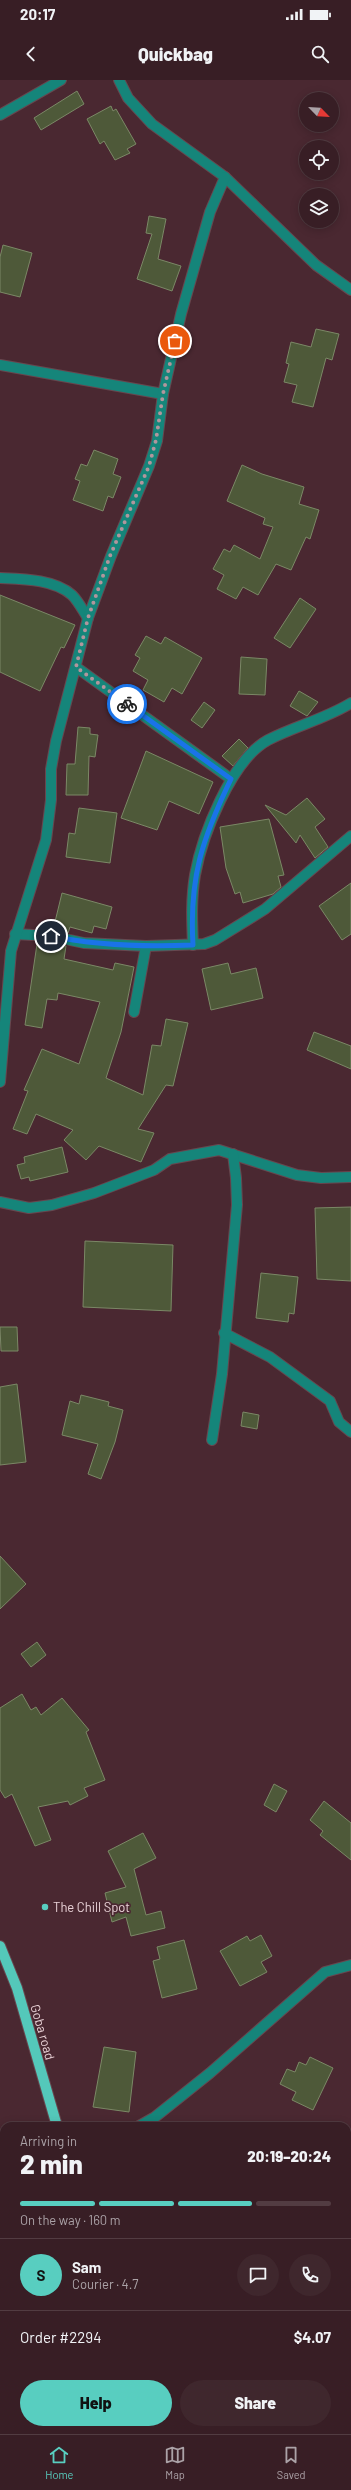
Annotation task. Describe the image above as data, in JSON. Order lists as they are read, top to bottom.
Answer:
{
  "streets": {
    "main road": ["Goba road"]
  },
  "places": ["The Chill Spot"],
  "north": "bottom right",
  "page": {
    "status": "20:17",
    "header": "Quickbag",
    "heading": ["2 min", "Arriving in", "20:19–20:24"],
    "panel": [
      "Sam",
      "Courier · 4.7",
      "Order #2294",
      "$4.07"
    ],
    "bar": "On the way · 160 m",
    "round": "S",
    "buttons": ["Help", "Share"],
    "tabs": ["Home", "Map", "Saved"]
  }
}
